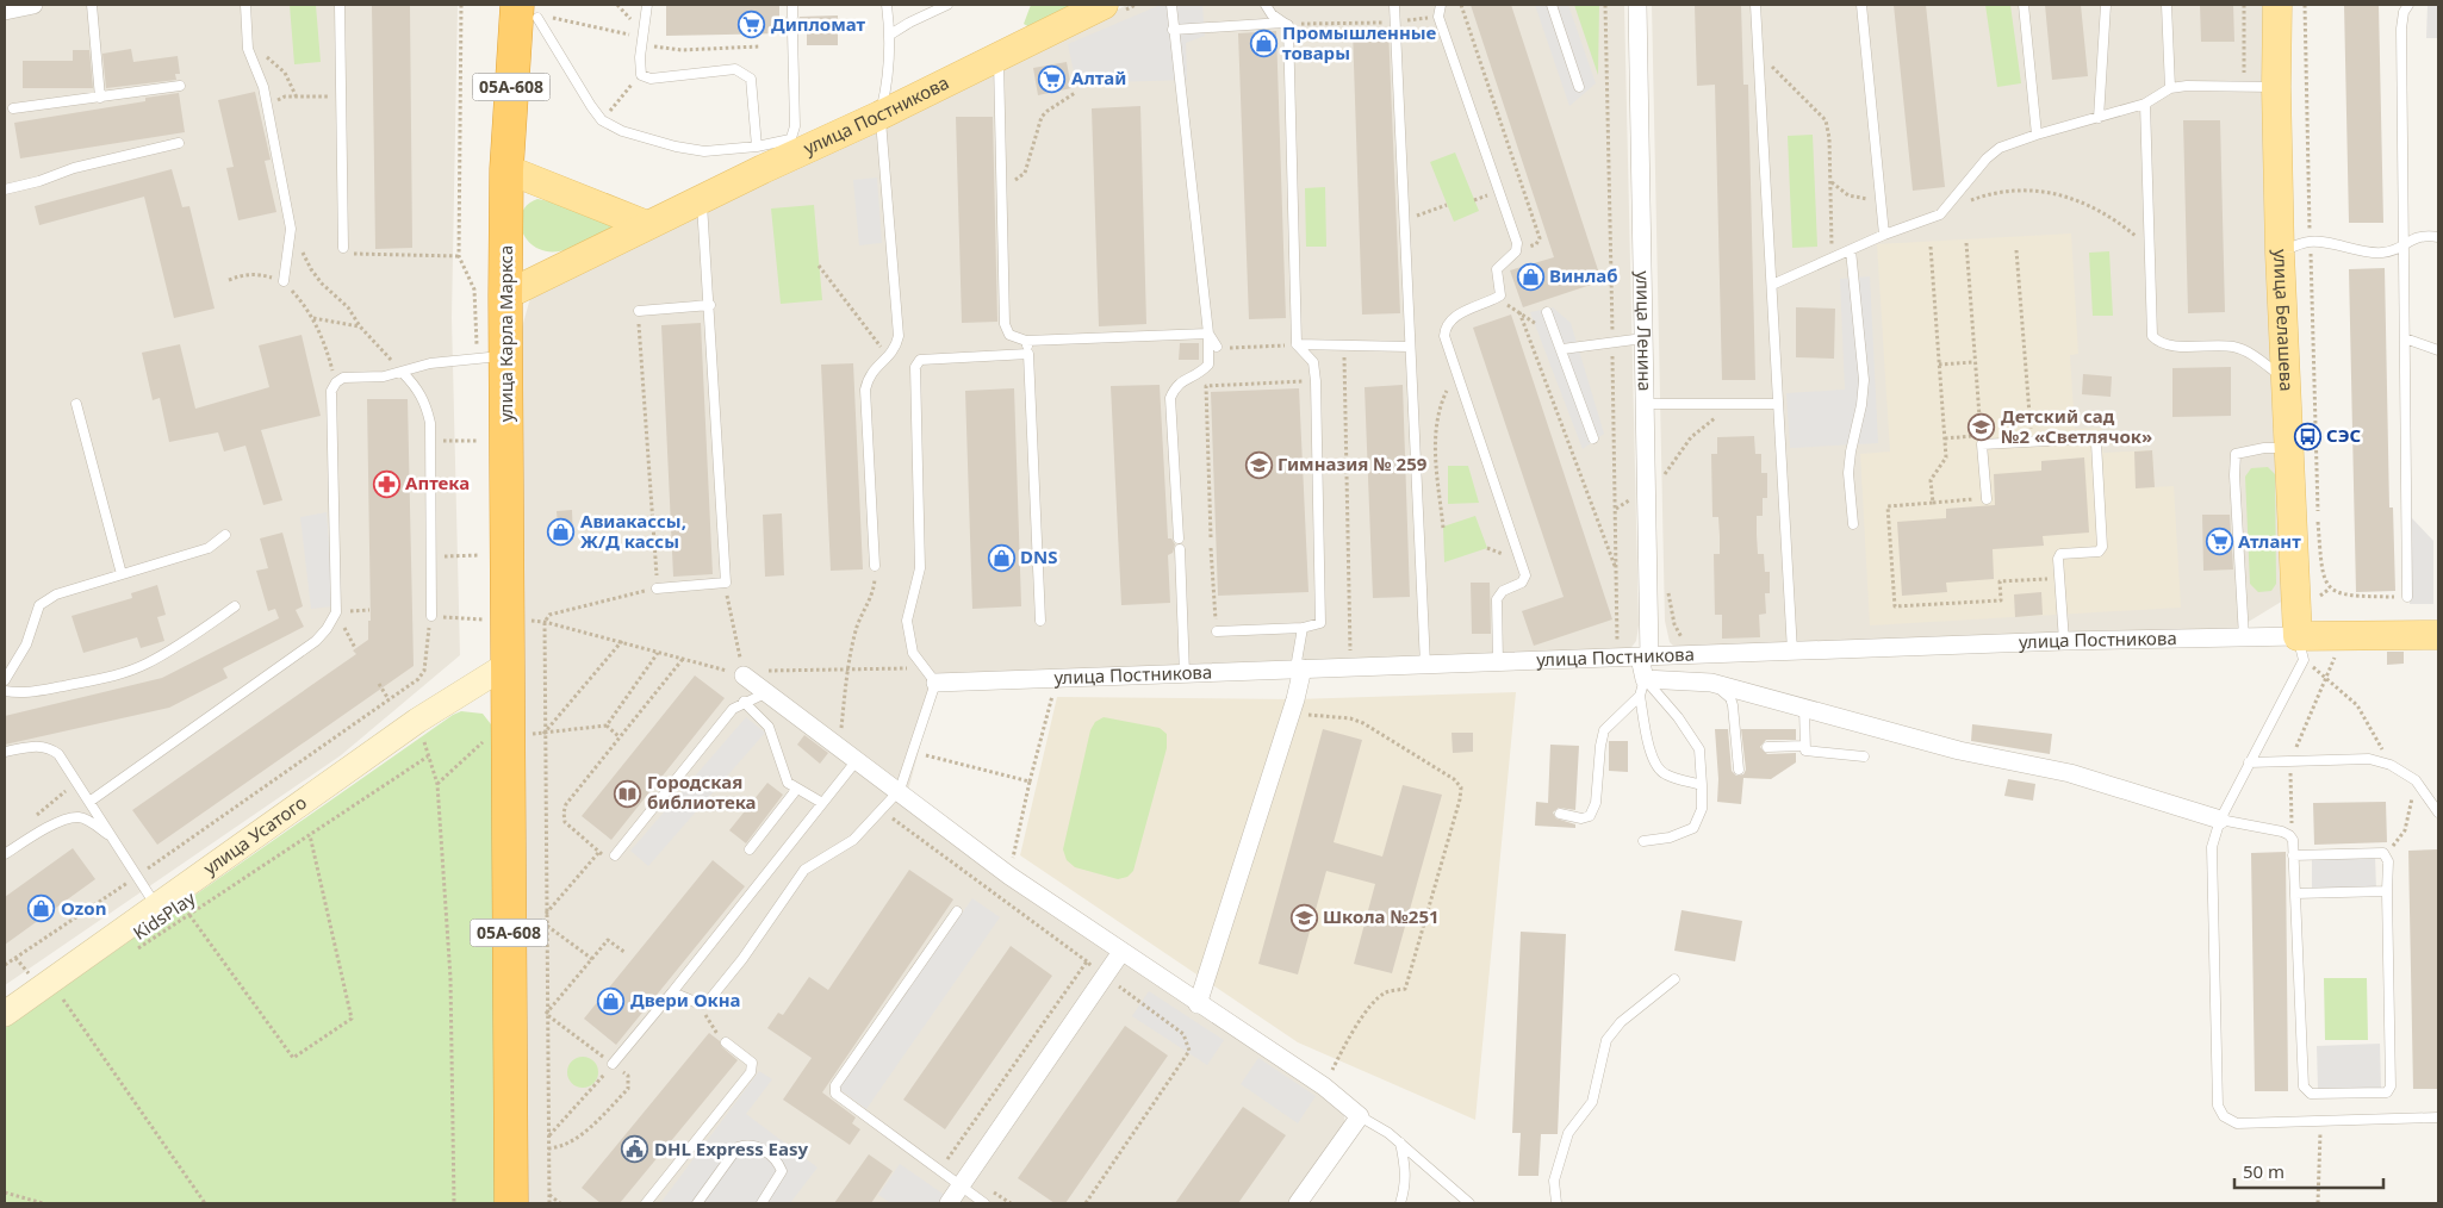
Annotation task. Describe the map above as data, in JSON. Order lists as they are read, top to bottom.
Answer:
{
  "streets": {
    "highway": ["05А-608", "улица Карла Маркса"],
    "main road": ["улица Постникова", "улица Белашева"],
    "street": ["улица Ленина", "улица Усатого"],
    "path": ["KidsPlay"]
  },
  "crossings": [
    ["05А-608", "улица Карла Маркса"],
    ["05А-608", "улица Усатого"],
    ["улица Постникова", "улица Белашева"],
    ["улица Постникова", "улица Ленина"],
    ["улица Постникова", "улица Карла Маркса"],
    ["улица Карла Маркса", "улица Усатого"]
  ],
  "places": {
    "supermarket": ["Дипломат", "Алтай", "Атлант"],
    "shop": [
      "Промышленные товары",
      "Винлаб",
      "Авиакассы, Ж/Д кассы",
      "DNS",
      "Ozon",
      "Двери Окна"
    ],
    "school or university": ["Детский сад №2 «Светлячок»", "Гимназия № 259", "Школа №251"],
    "bus stop": ["СЭС"],
    "pharmacy": ["Аптека"],
    "library": ["Городская библиотека"],
    "public building": ["DHL Express Easy"]
  },
  "scale_bar": "50 m"
}
